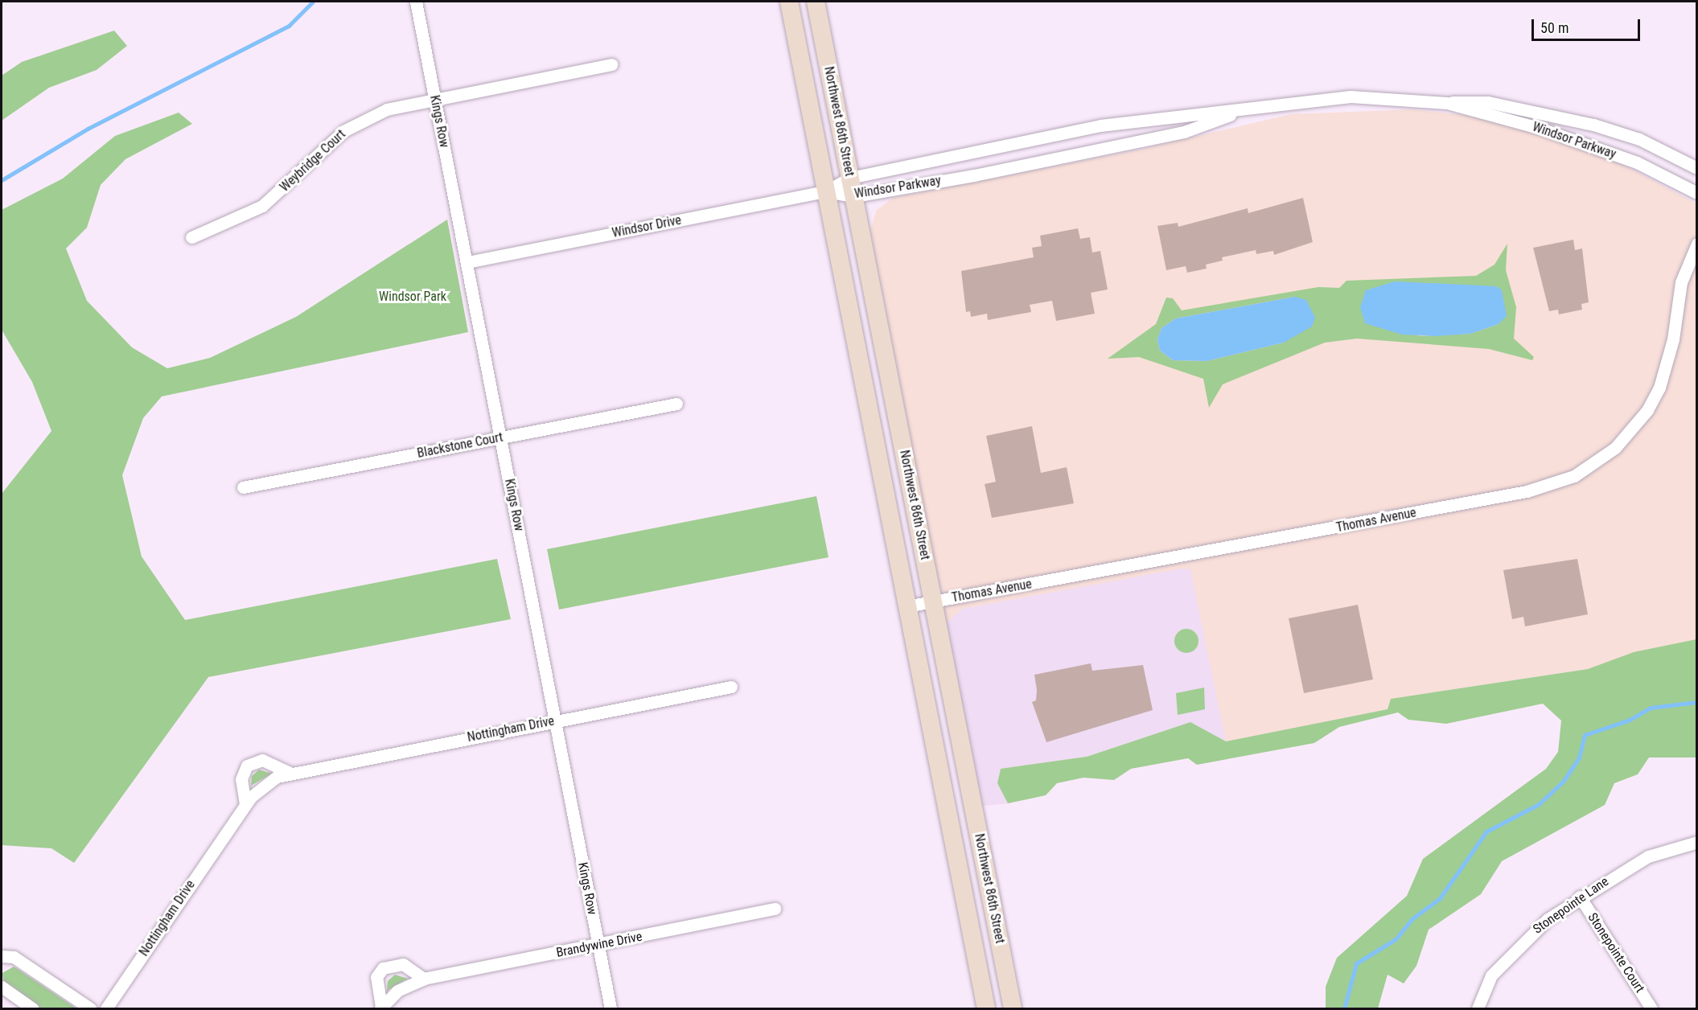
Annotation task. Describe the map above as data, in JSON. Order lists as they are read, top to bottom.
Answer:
{
  "streets": {
    "main road": ["Northwest 86th Street"],
    "street": [
      "Kings Row",
      "Windsor Parkway",
      "Weybridge Court",
      "Windsor Drive",
      "Blackstone Court",
      "Thomas Avenue",
      "Nottingham Drive",
      "Stonepointe Lane",
      "Brandywine Drive",
      "Stonepointe Court"
    ]
  },
  "crossings": [
    ["Kings Row", "Weybridge Court"],
    ["Kings Row", "Windsor Drive"],
    ["Kings Row", "Blackstone Court"],
    ["Kings Row", "Nottingham Drive"],
    ["Kings Row", "Brandywine Drive"],
    ["Northwest 86th Street", "Windsor Parkway"],
    ["Northwest 86th Street", "Windsor Drive"],
    ["Northwest 86th Street", "Thomas Avenue"],
    ["Windsor Parkway", "Windsor Drive"],
    ["Stonepointe Lane", "Stonepointe Court"]
  ],
  "parks": ["Windsor Park"],
  "scale_bar": "50 m"
}
